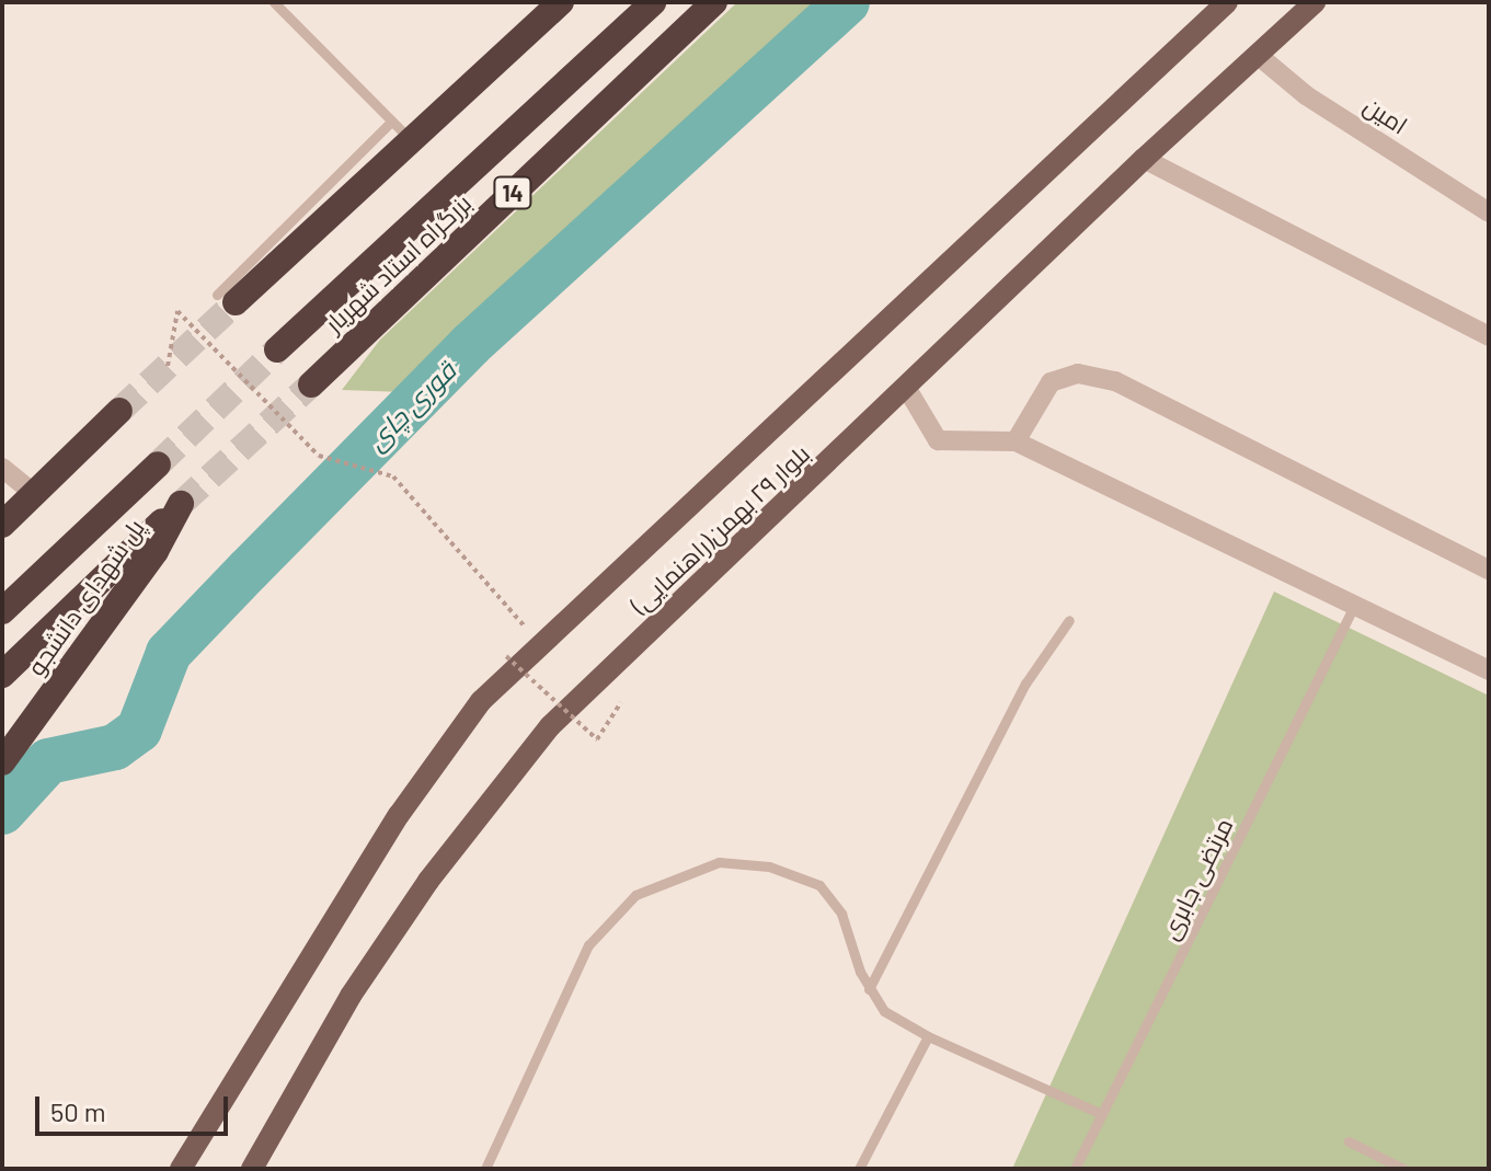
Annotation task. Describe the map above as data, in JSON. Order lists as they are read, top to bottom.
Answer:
{
  "streets": {
    "highway": ["14", "بزرگراه استاد شهریار", "پل شهدای دانشجو"],
    "main road": ["بلوار ٢٩ بهمن(راهنمایی)"],
    "street": ["امین"],
    "lane": ["مرتضی جابری"]
  },
  "crossings": [
    ["امین", "بلوار ٢٩ بهمن(راهنمایی)"]
  ],
  "water": ["قوری چای"],
  "scale_bar": "50 m"
}
